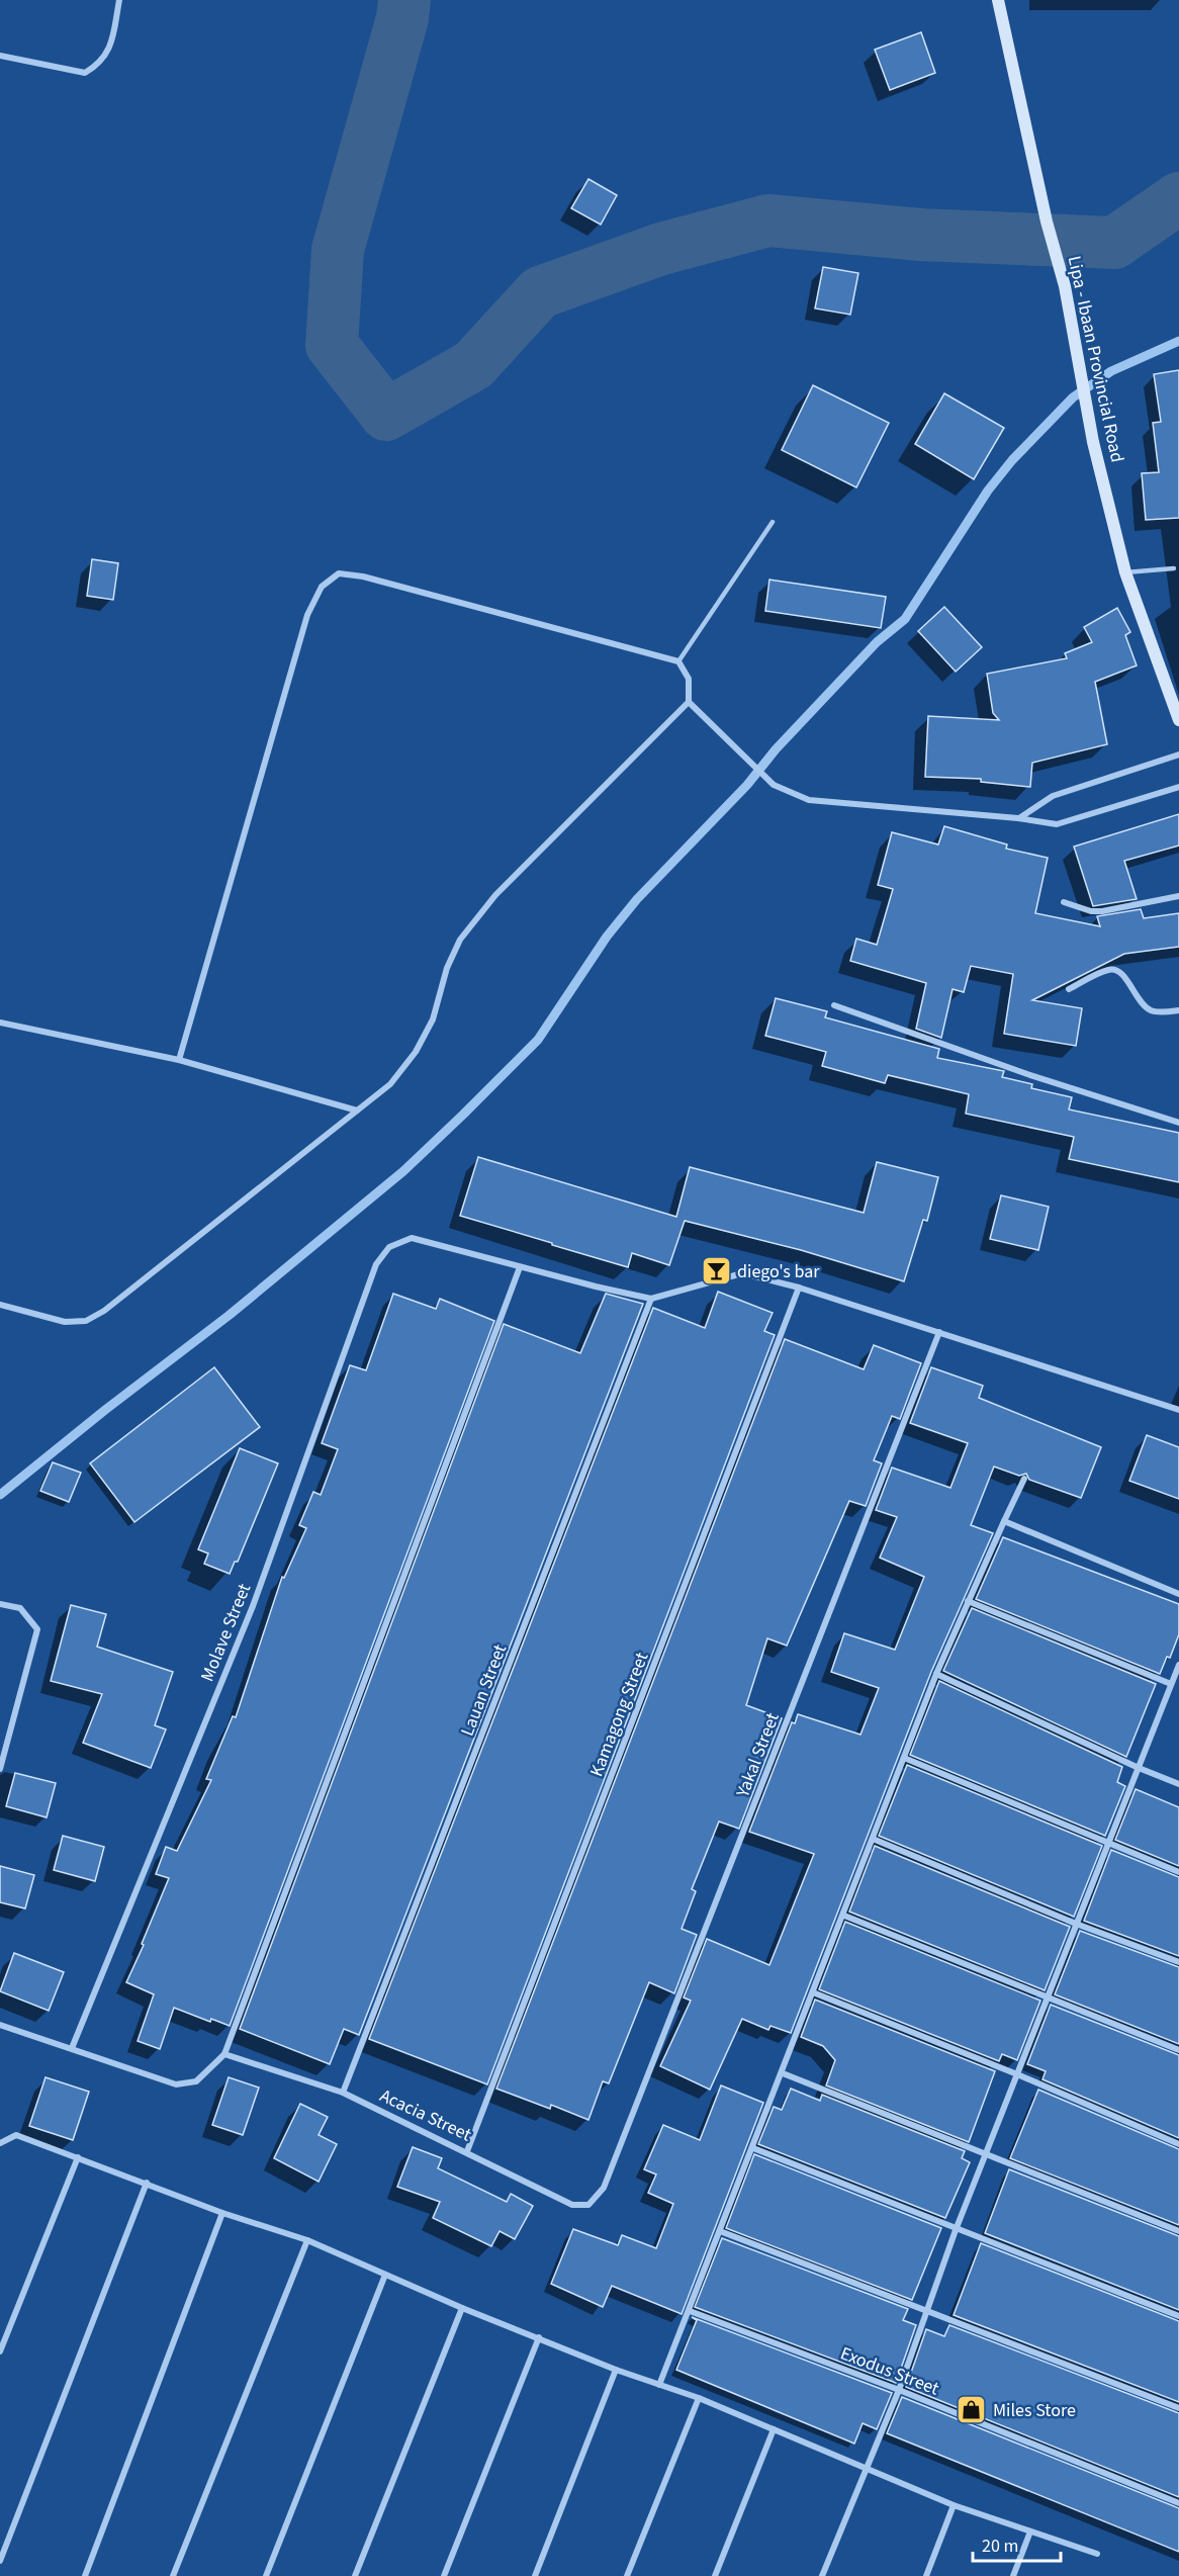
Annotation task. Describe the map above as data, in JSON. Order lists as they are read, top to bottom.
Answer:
{
  "streets": {
    "main road": ["Lipa - Ibaan Provincial Road"],
    "street": [
      "Molave Street",
      "Lauan Street",
      "Kamagong Street",
      "Yakal Street",
      "Acacia Street",
      "Exodus Street"
    ]
  },
  "crossings": [
    ["Lauan Street", "Acacia Street"],
    ["Kamagong Street", "Acacia Street"],
    ["Yakal Street", "Acacia Street"]
  ],
  "places": {
    "bar": ["diego's bar"],
    "shop": ["Miles Store"]
  },
  "scale_bar": "20 m"
}
